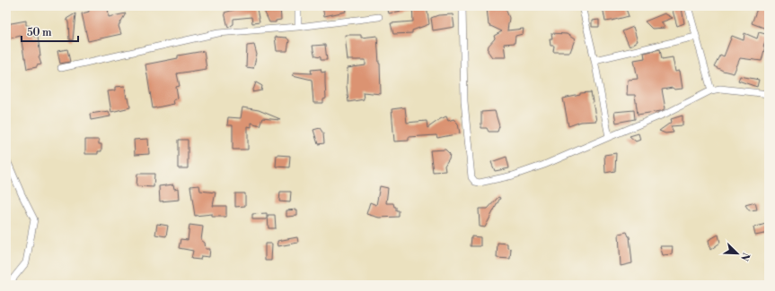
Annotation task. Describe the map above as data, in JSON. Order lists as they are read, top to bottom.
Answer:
{
  "scale_bar": "50 m",
  "north": "bottom right"
}
